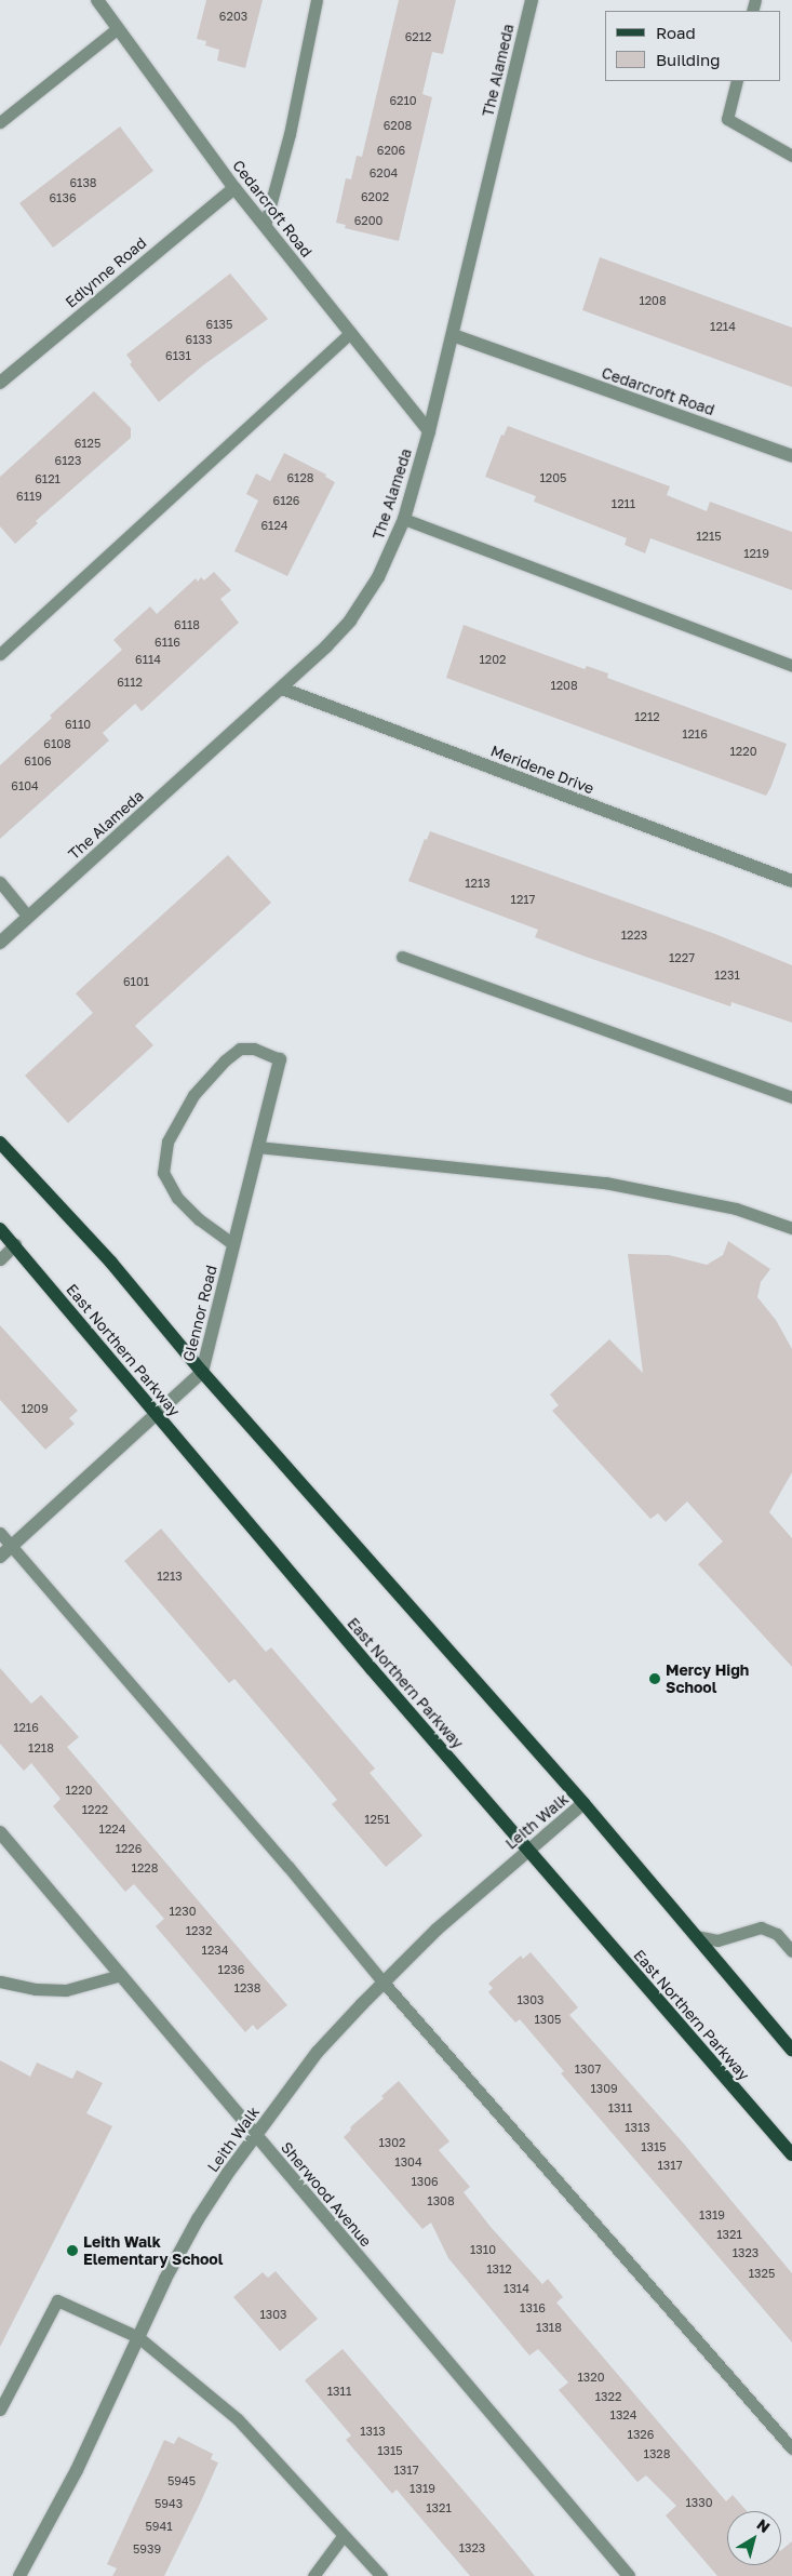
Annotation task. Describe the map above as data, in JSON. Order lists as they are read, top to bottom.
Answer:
{
  "streets": {
    "main road": ["East Northern Parkway"],
    "street": [
      "The Alameda",
      "Cedarcroft Road",
      "Edlynne Road",
      "Meridene Drive",
      "Glennor Road",
      "Leith Walk",
      "Sherwood Avenue"
    ]
  },
  "crossings": [
    ["The Alameda", "Cedarcroft Road"],
    ["The Alameda", "Meridene Drive"],
    ["Cedarcroft Road", "Edlynne Road"],
    ["Glennor Road", "East Northern Parkway"],
    ["East Northern Parkway", "Leith Walk"],
    ["Leith Walk", "Sherwood Avenue"]
  ],
  "places": ["Mercy High School", "Leith Walk Elementary School"],
  "house_numbers": [
    "6203",
    "6212",
    "6210",
    "6208",
    "6206",
    "6204",
    "6138",
    "6202",
    "6136",
    "6200",
    "1208",
    "6135",
    "1214",
    "6133",
    "6131",
    "6125",
    "6123",
    "6128",
    "1205",
    "6121",
    "6119",
    "6126",
    "1211",
    "6124",
    "1215",
    "1219",
    "6118",
    "6116",
    "6114",
    "1202",
    "6112",
    "1208",
    "1212",
    "6110",
    "1216",
    "6108",
    "1220",
    "6106",
    "6104",
    "1213",
    "1217",
    "1223",
    "1227",
    "1231",
    "6101",
    "1209",
    "1213",
    "1216",
    "1218",
    "1220",
    "1222",
    "1251",
    "1224",
    "1226",
    "1228",
    "1230",
    "1232",
    "1234",
    "1236",
    "1238",
    "1303",
    "1305",
    "1307",
    "1309",
    "1311",
    "1313",
    "1302",
    "1315",
    "1304",
    "1317",
    "1306",
    "1308",
    "1319",
    "1321",
    "1310",
    "1323",
    "1312",
    "1325",
    "1314",
    "1316",
    "1303",
    "1318",
    "1320",
    "1311",
    "1322",
    "1324",
    "1313",
    "1326",
    "1315",
    "1328",
    "1317",
    "5945",
    "1319",
    "1330",
    "5943",
    "1321",
    "5941",
    "1323",
    "5939"
  ],
  "legend": ["Road", "Building"],
  "north": "top right"
}
